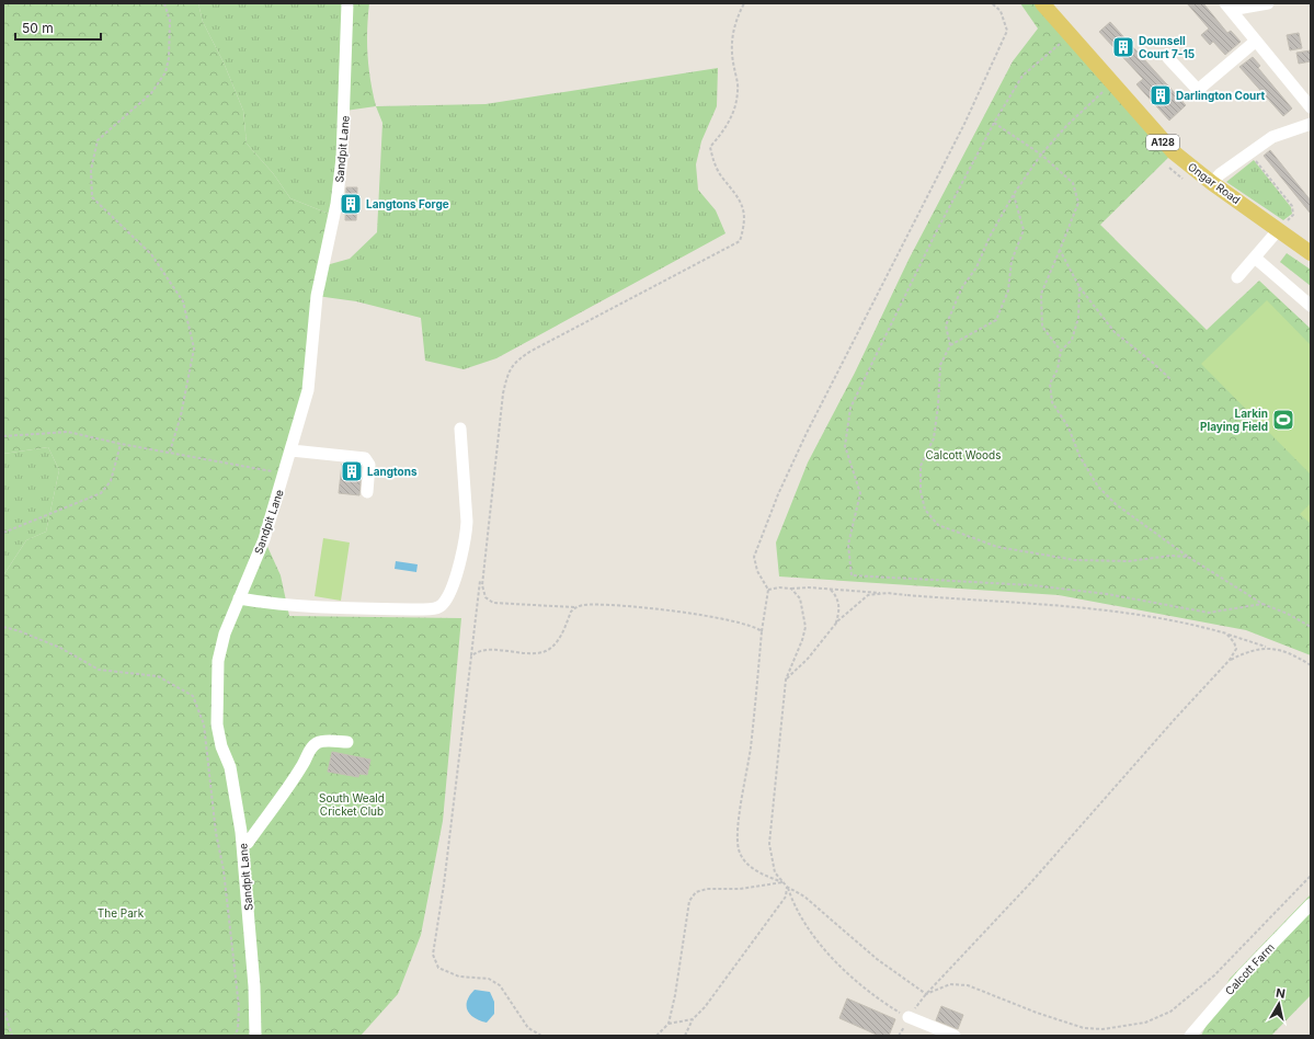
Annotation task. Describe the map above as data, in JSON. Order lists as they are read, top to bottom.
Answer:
{
  "streets": {
    "main road": ["A128", "Ongar Road"],
    "street": ["Sandpit Lane", "Calcott Farm"]
  },
  "parks": ["Calcott Woods", "South Weald Cricket Club", "The Park"],
  "places": {
    "building": [
      "Dounsell Court 7-15",
      "Darlington Court",
      "Langtons Forge",
      "Langtons"
    ],
    "sports": ["Larkin Playing Field"]
  },
  "scale_bar": "50 m",
  "north": "top"
}
